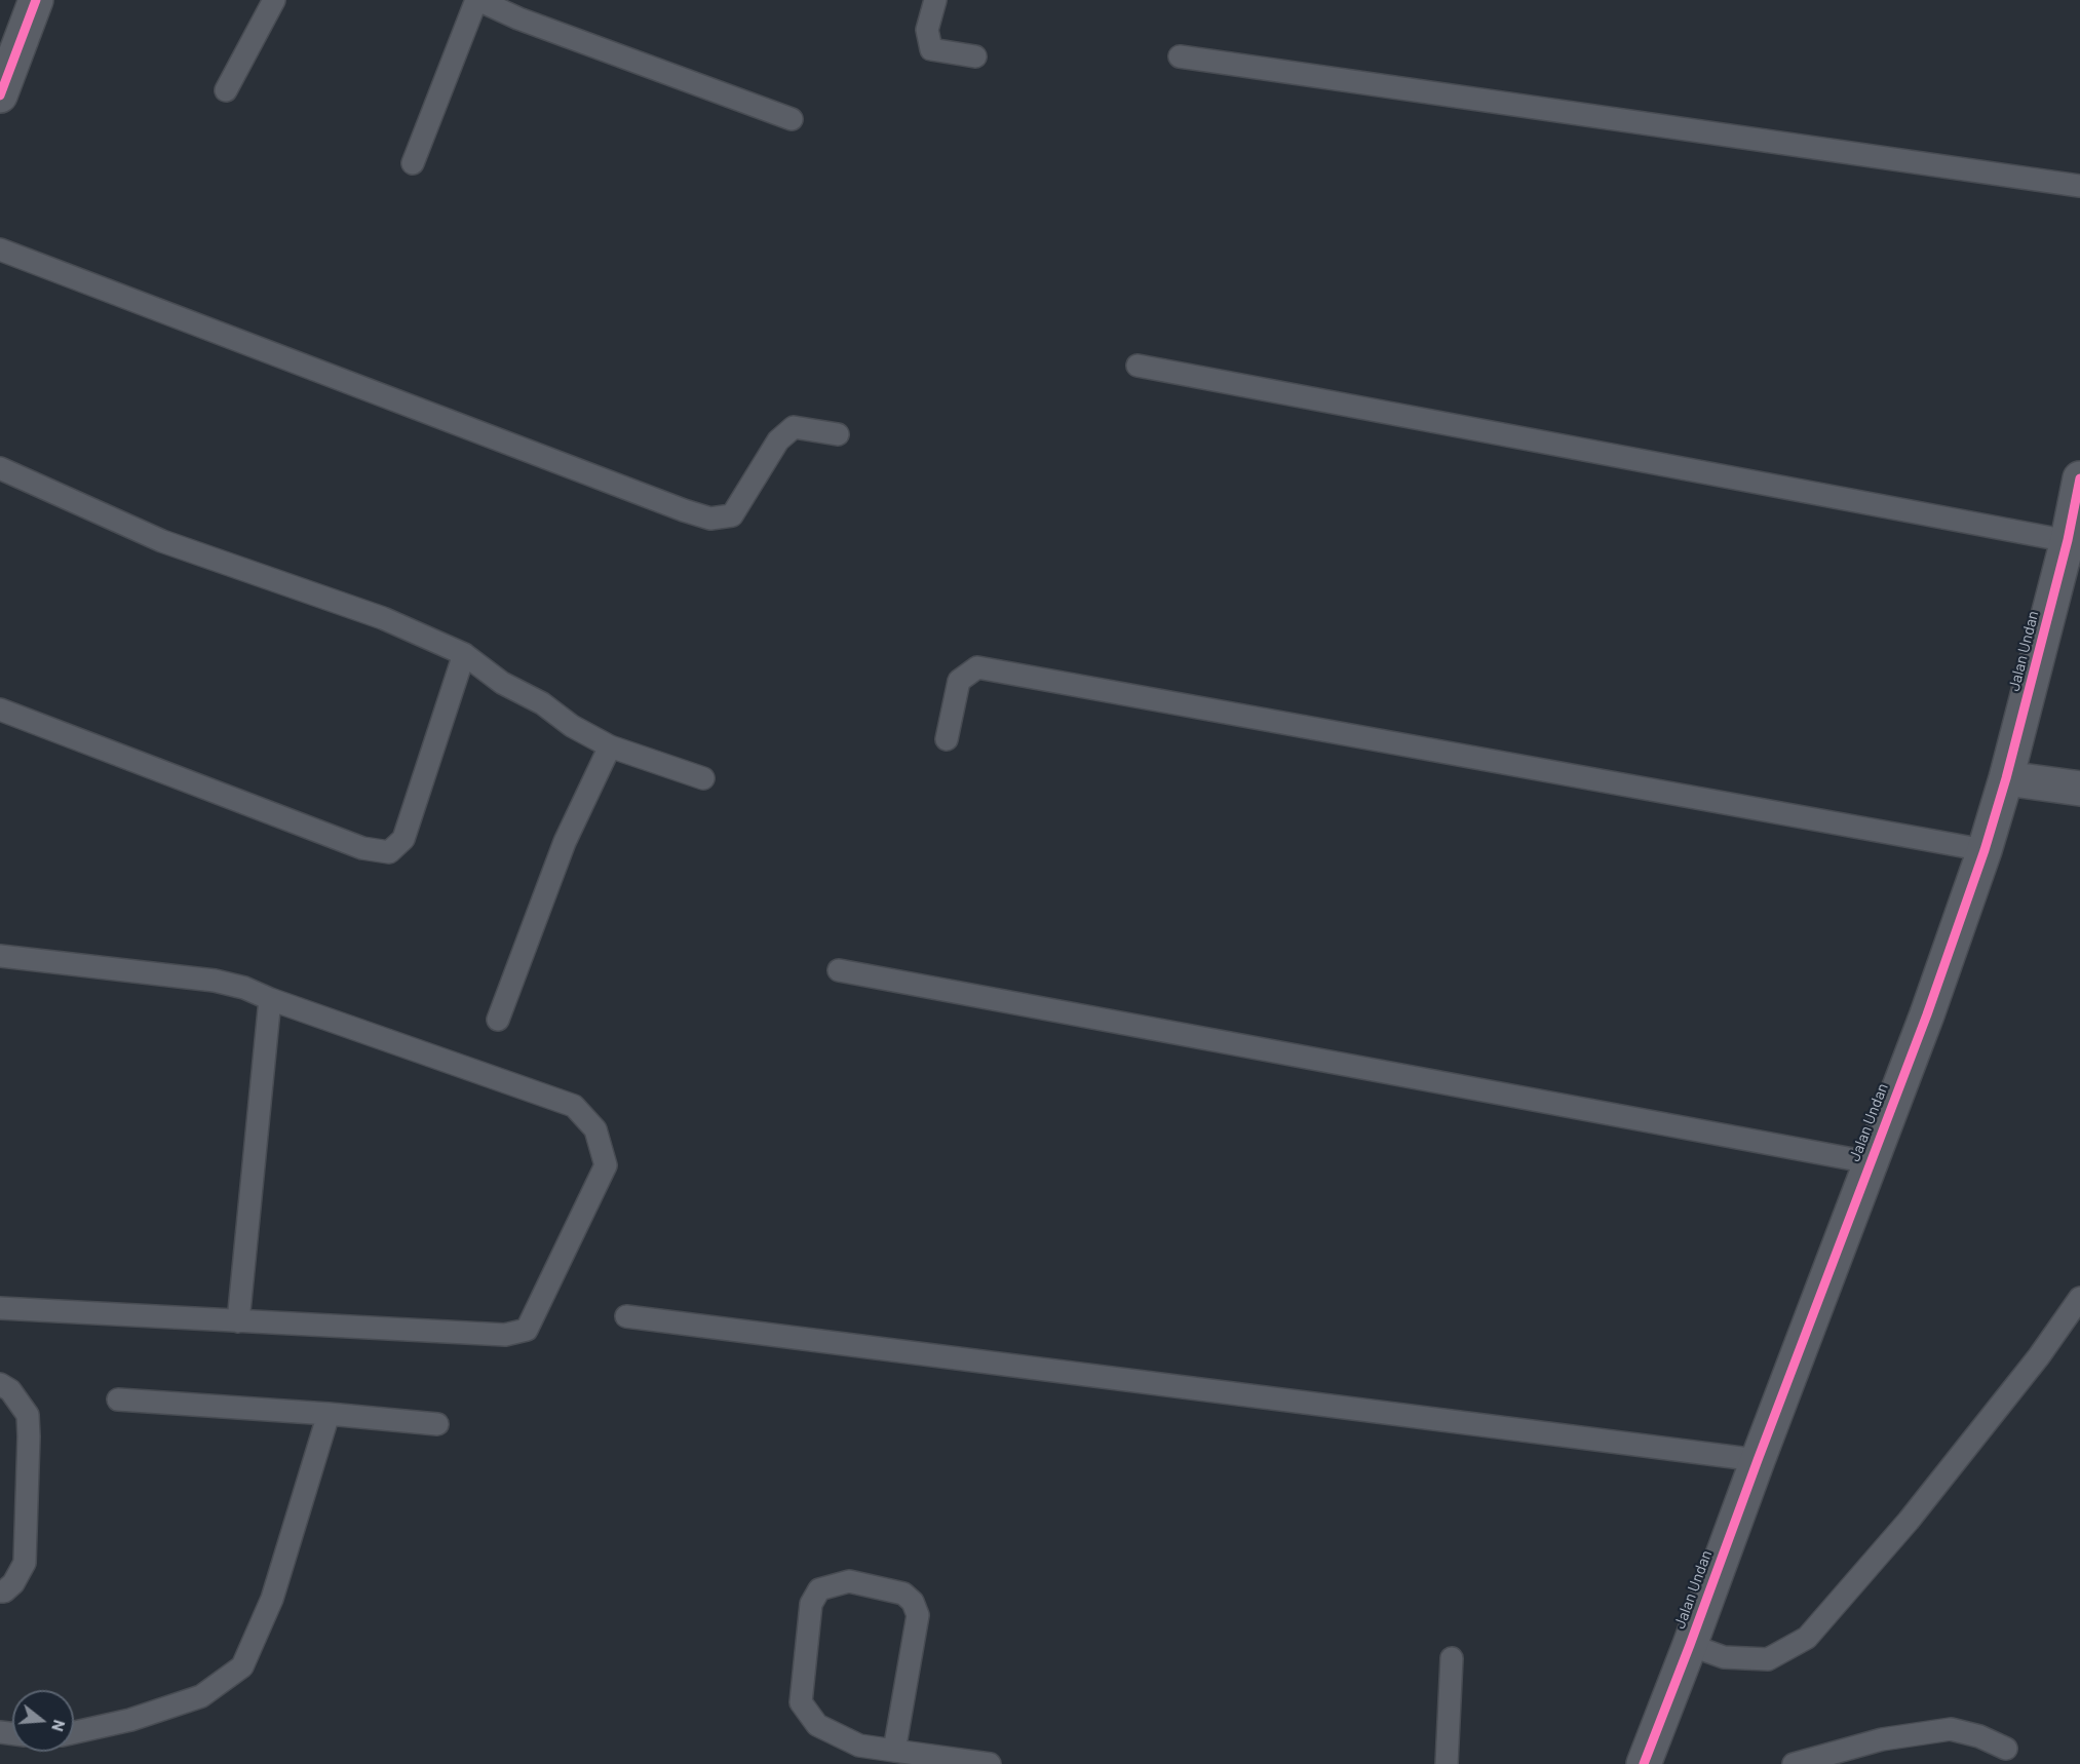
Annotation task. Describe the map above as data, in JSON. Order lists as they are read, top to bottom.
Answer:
{
  "streets": {
    "street": ["Jalan Undan"]
  },
  "north": "right"
}
